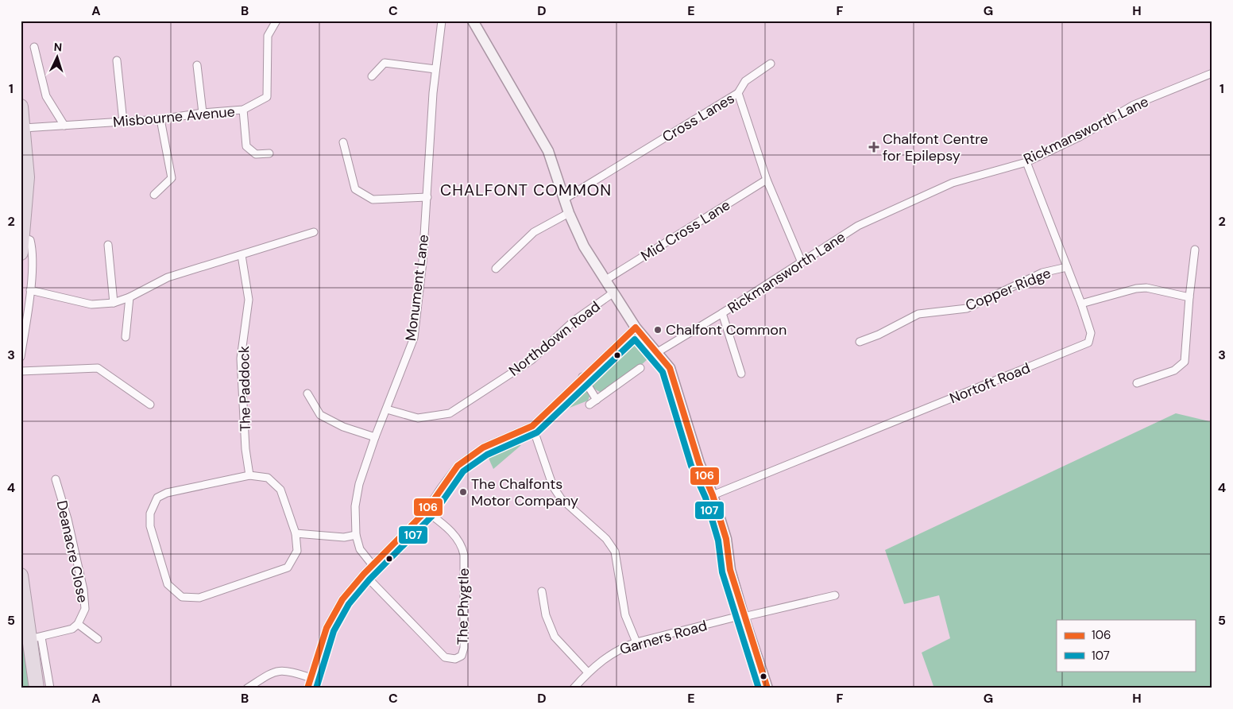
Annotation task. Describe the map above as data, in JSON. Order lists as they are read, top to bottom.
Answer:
{
  "streets": {
    "street": [
      "Misbourne Avenue",
      "Cross Lanes",
      "Rickmansworth Lane",
      "Mid Cross Lane",
      "Monument Lane",
      "Copper Ridge",
      "Northdown Road",
      "Nortoft Road",
      "The Paddock",
      "Deanacre Close",
      "The Phygtle",
      "Garners Road"
    ]
  },
  "crossings": [
    ["Cross Lanes", "Rickmansworth Lane"],
    ["Cross Lanes", "Mid Cross Lane"],
    ["Rickmansworth Lane", "Nortoft Road"],
    ["Monument Lane", "Northdown Road"],
    ["Copper Ridge", "Nortoft Road"]
  ],
  "districts": ["CHALFONT COMMON"],
  "places": {
    "health": ["Chalfont Centre for Epilepsy"],
    "other": ["Chalfont Common", "The Chalfonts Motor Company"]
  },
  "lines": ["transit line 106", "transit line 107"],
  "legend": ["106", "107"],
  "north": "top",
  "grid": {
    "columns": [
      "A",
      "B",
      "C",
      "D",
      "E",
      "F",
      "G",
      "H"
    ],
    "rows": [
      "1",
      "2",
      "3",
      "4",
      "5"
    ]
  }
}
